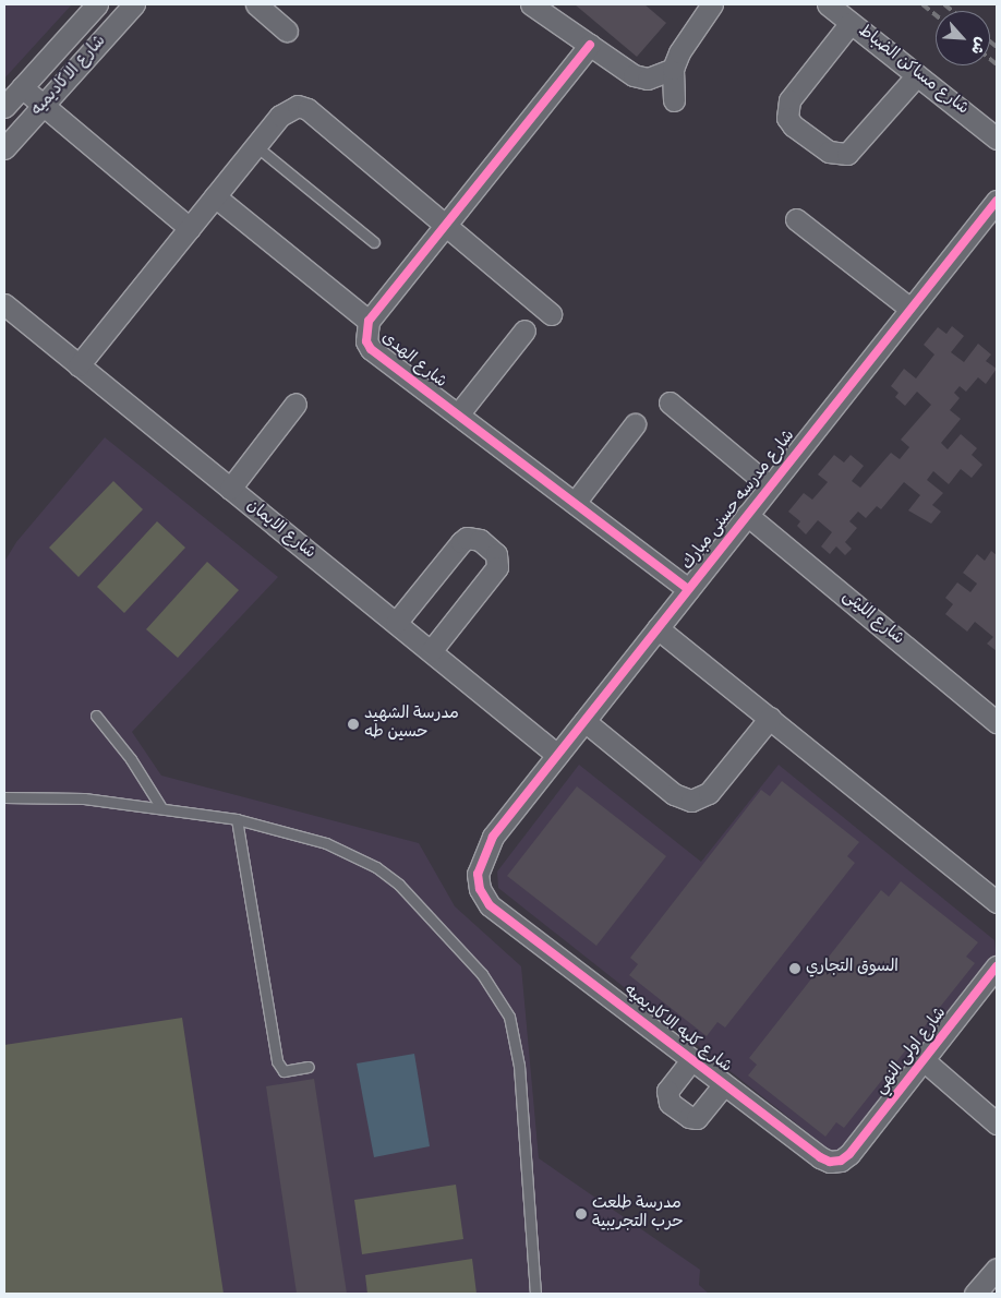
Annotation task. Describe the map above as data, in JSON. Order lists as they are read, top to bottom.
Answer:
{
  "streets": {
    "street": [
      "شارع مساكن الضباط",
      "شارع الاكاديميه",
      "شارع الهدى",
      "شارع مدرسه حسنى مبارك",
      "شارع الايمان",
      "شارع الليثى",
      "شارع كليه الاكاديميه",
      "شارع اولى النهي"
    ]
  },
  "crossings": [
    ["شارع الهدى", "شارع مدرسه حسنى مبارك"],
    ["شارع مدرسه حسنى مبارك", "شارع الايمان"],
    ["شارع مدرسه حسنى مبارك", "شارع الليثى"],
    ["شارع مدرسه حسنى مبارك", "شارع كليه الاكاديميه"],
    ["شارع كليه الاكاديميه", "شارع اولى النهي"]
  ],
  "places": ["مدرسة الشهيد حسين طه", "السوق التجاري", "مدرسة طلعت حرب التجريبية"],
  "north": "bottom right"
}
